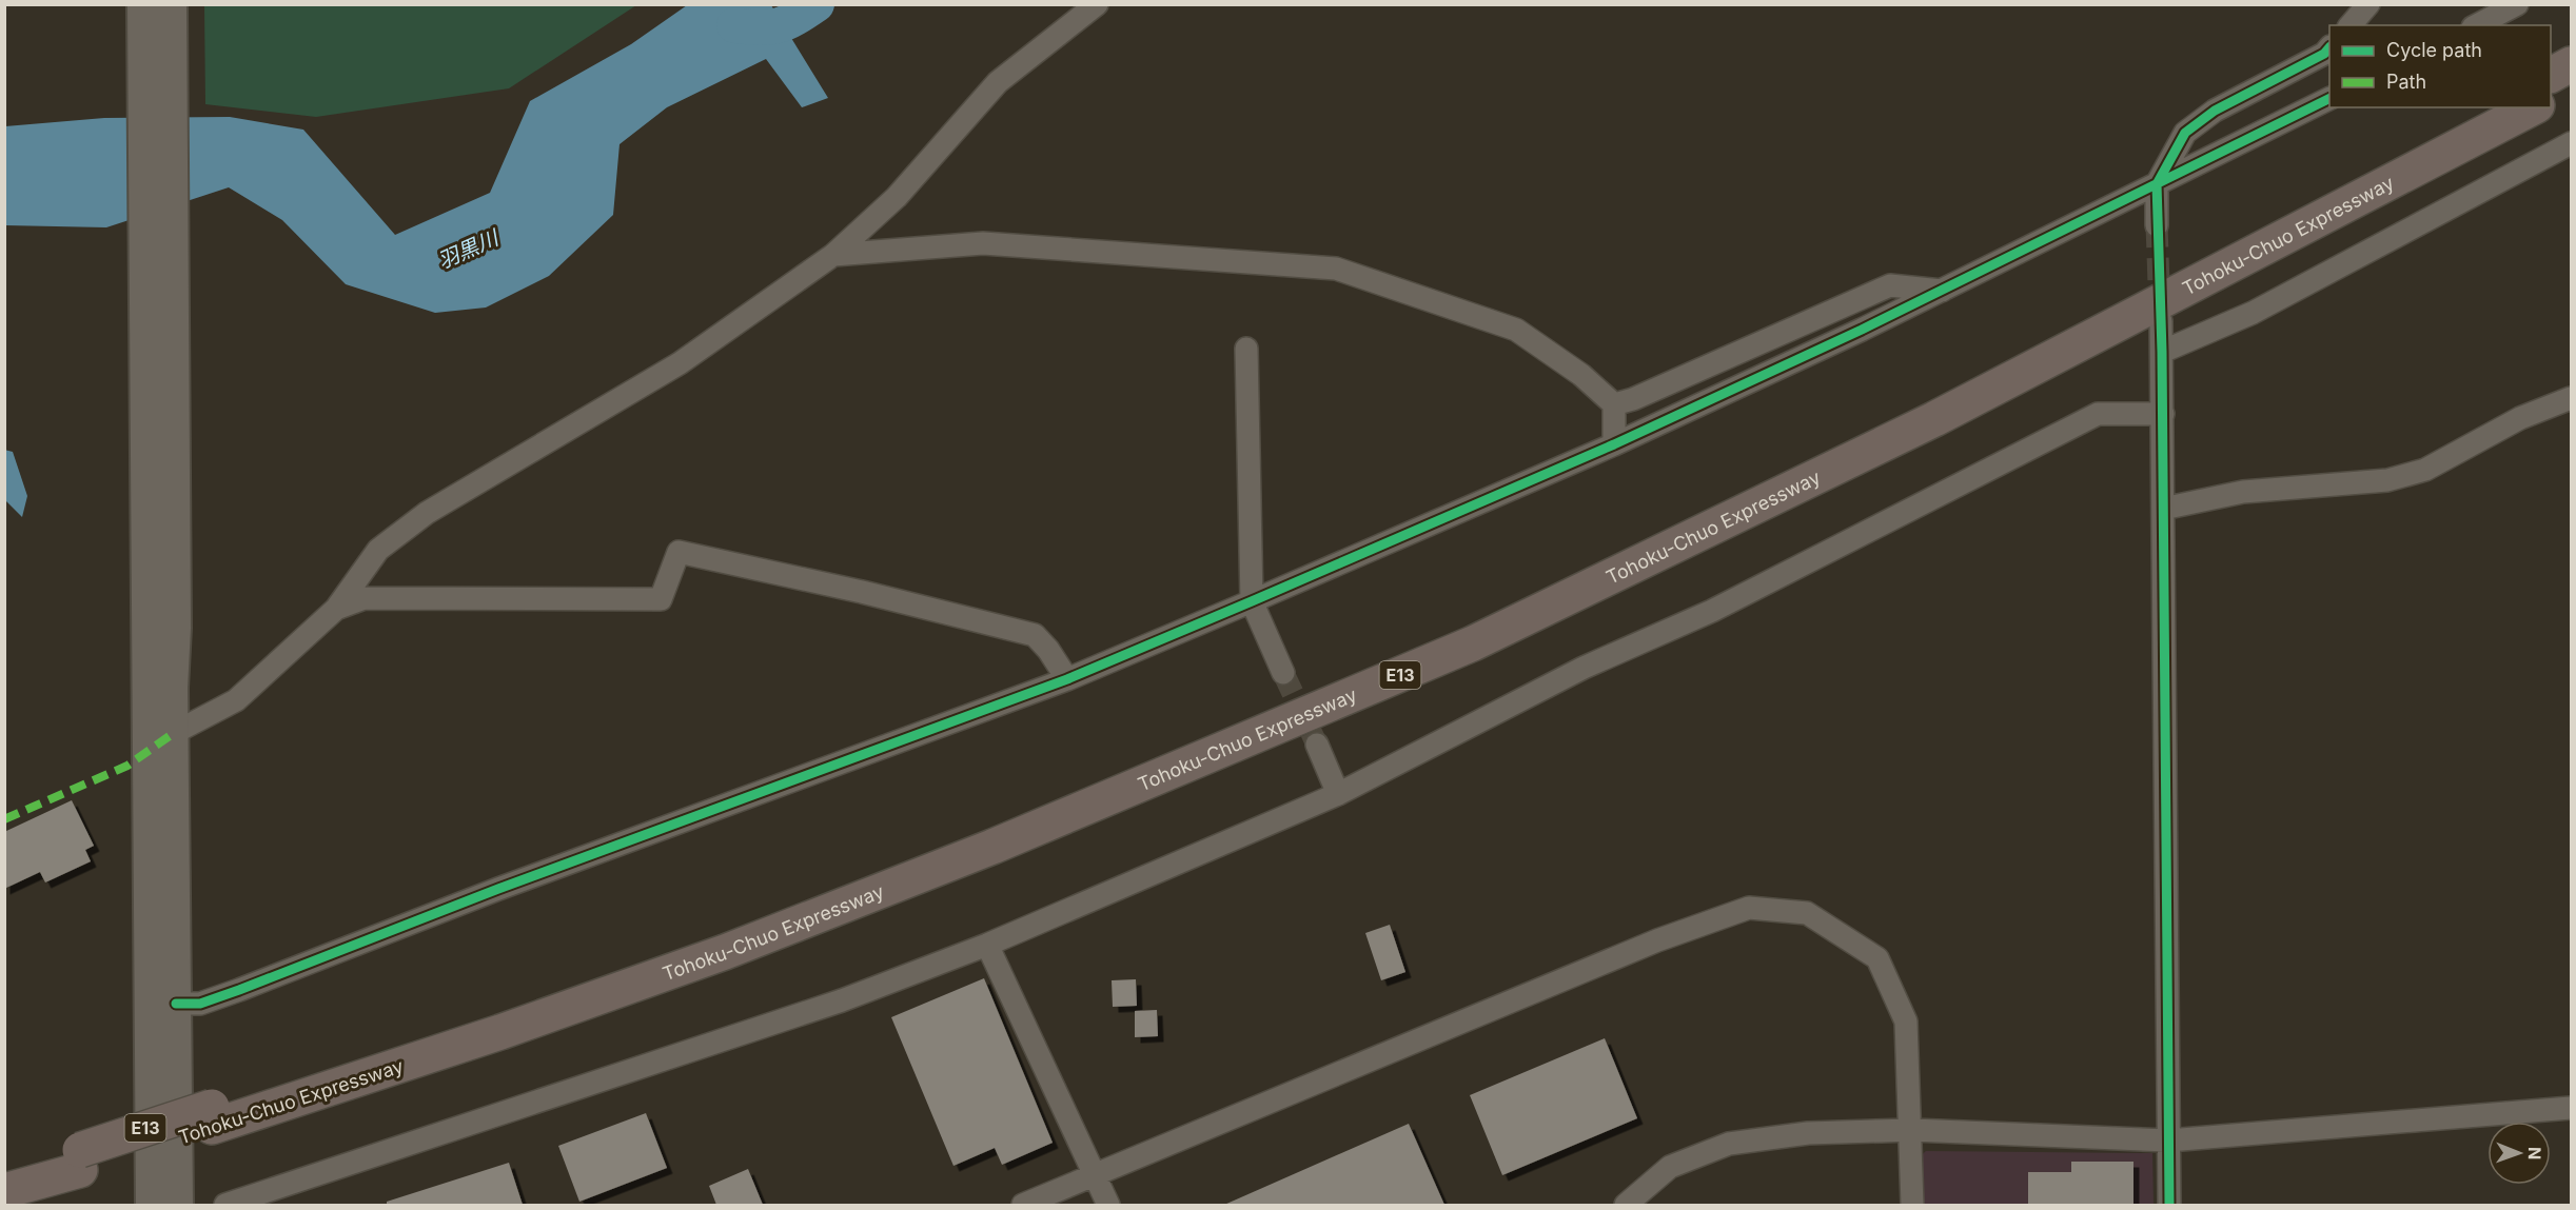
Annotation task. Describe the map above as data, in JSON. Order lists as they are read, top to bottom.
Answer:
{
  "streets": {
    "highway": ["Tohoku-Chuo Expressway", "E13"]
  },
  "water": ["羽黒川"],
  "legend": ["Cycle path", "Path"],
  "north": "right"
}
